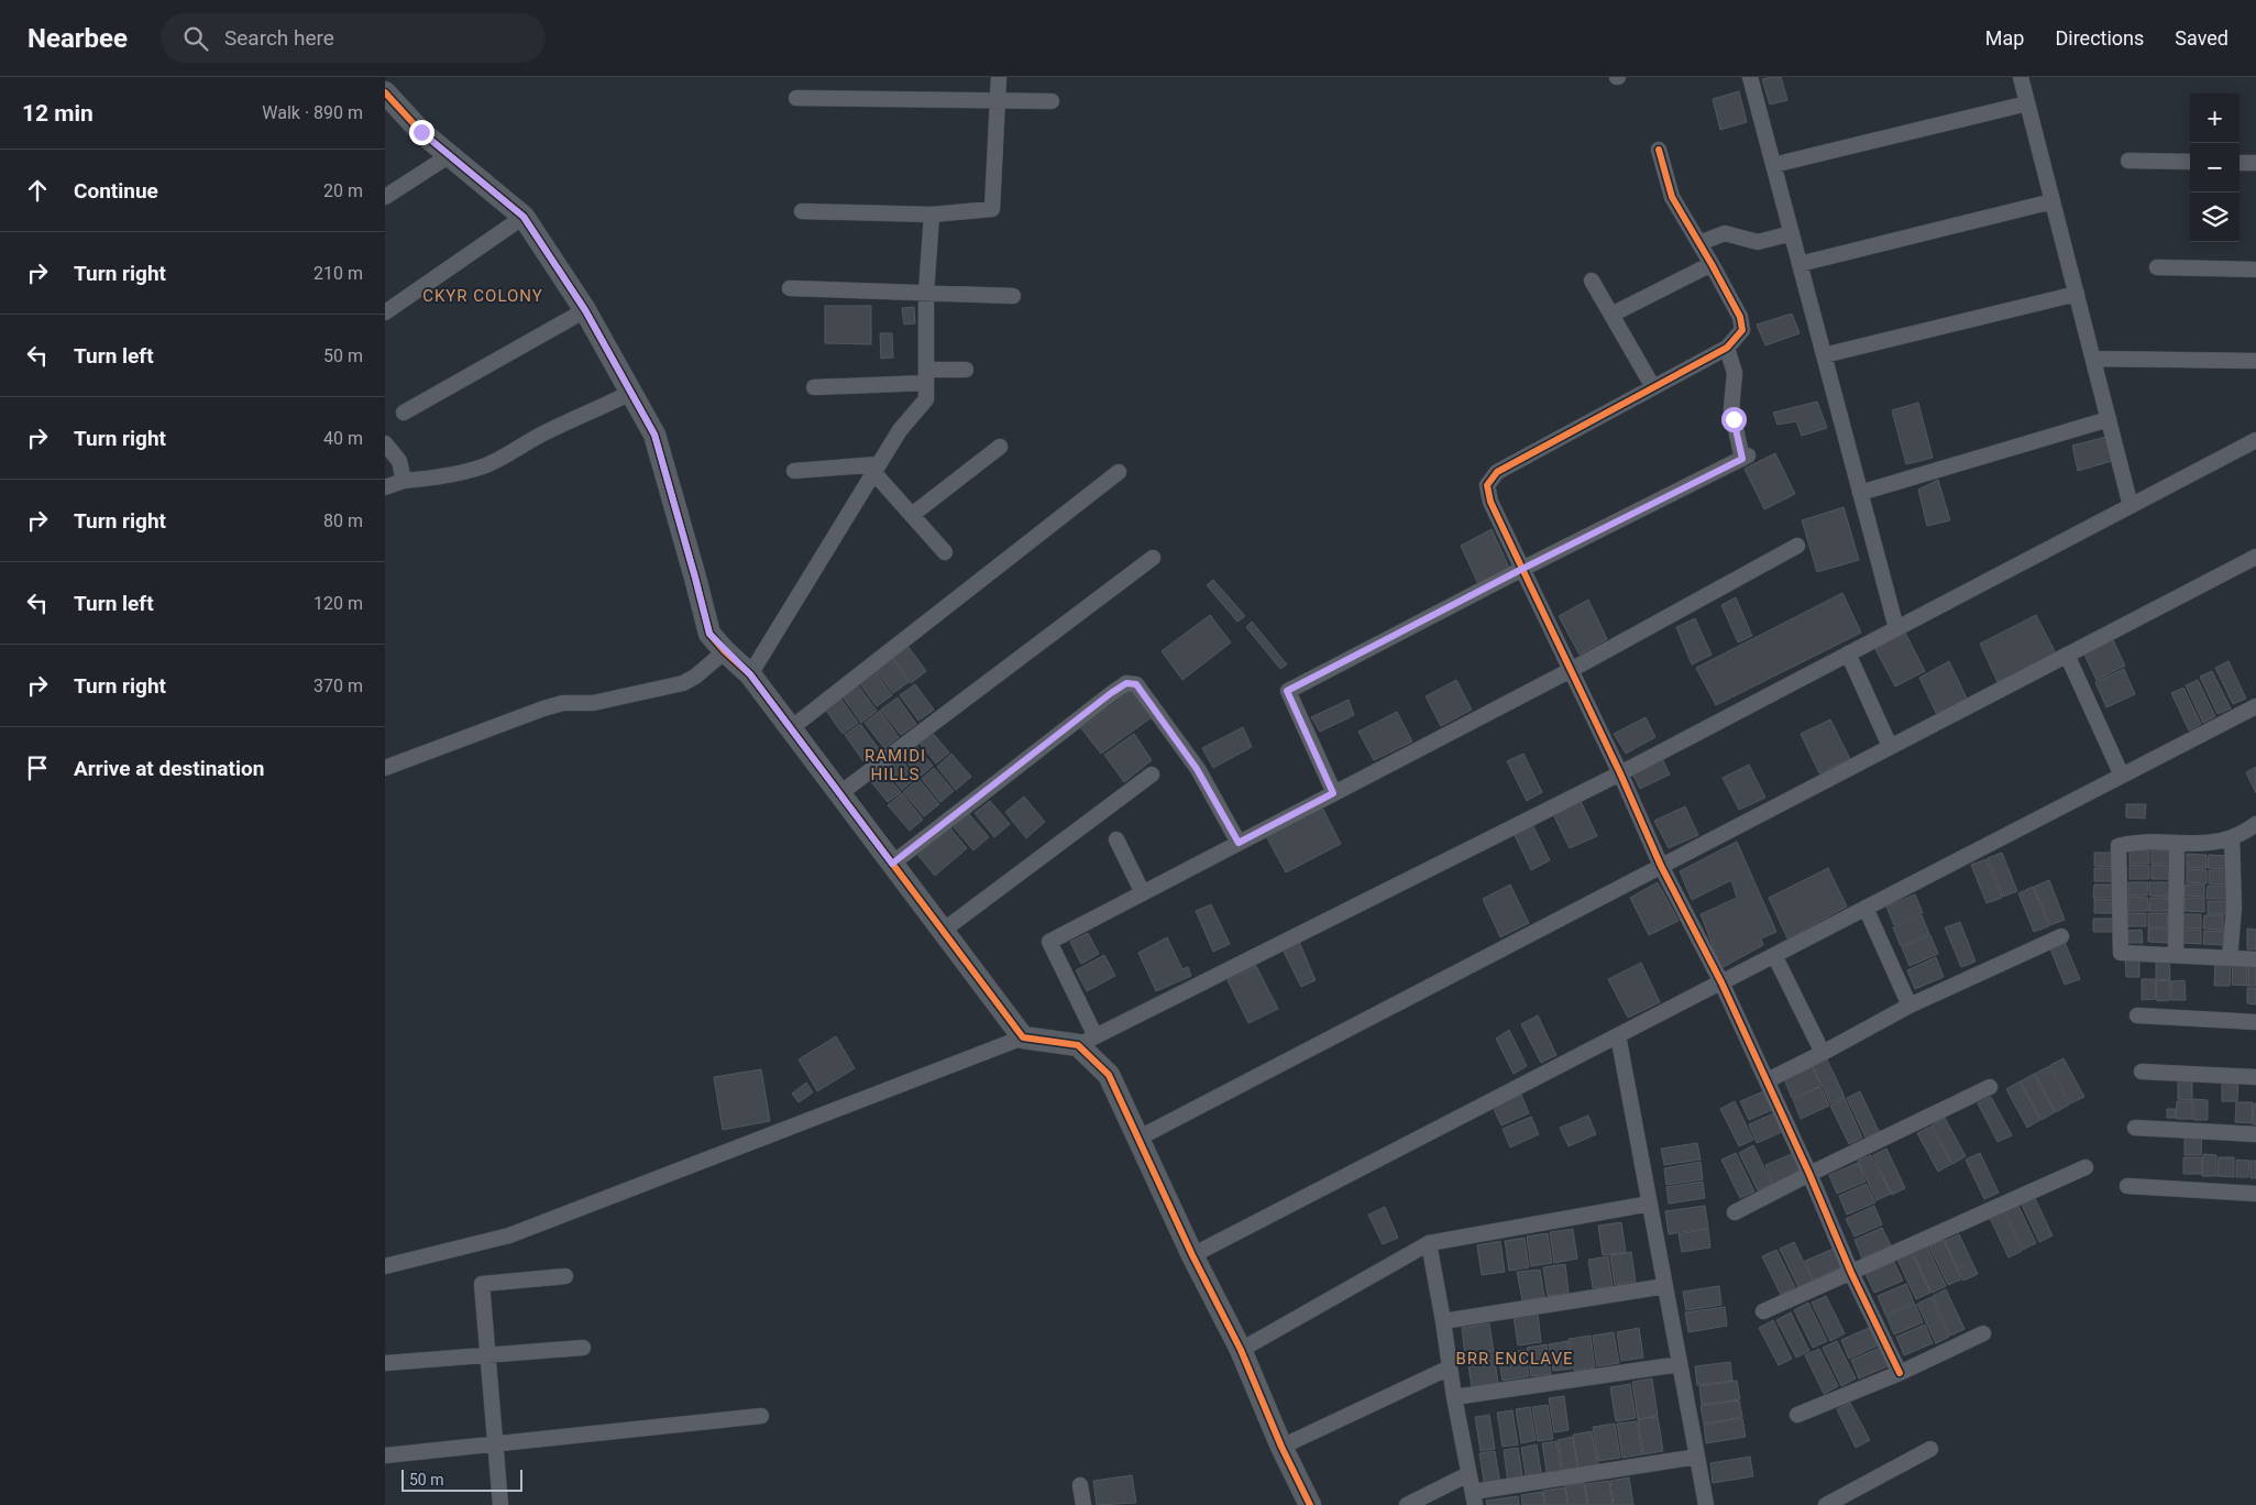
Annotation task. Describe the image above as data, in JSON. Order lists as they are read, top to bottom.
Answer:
{
  "districts": ["CKYR COLONY", "RAMIDI HILLS", "BRR ENCLAVE"],
  "scale_bar": "50 m",
  "page": {
    "header": "Nearbee",
    "search": "Search here",
    "nav": ["Map", "Directions", "Saved"],
    "heading": ["12 min", "Walk · 890 m"],
    "map_buttons": ["+", "−"],
    "list": [
      ["Continue", "20 m"],
      ["Turn right", "210 m"],
      ["Turn left", "50 m"],
      ["Turn right", "40 m"],
      ["Turn right", "80 m"],
      ["Turn left", "120 m"],
      ["Turn right", "370 m"],
      "Arrive at destination"
    ],
    "scale": "50 m"
  }
}
